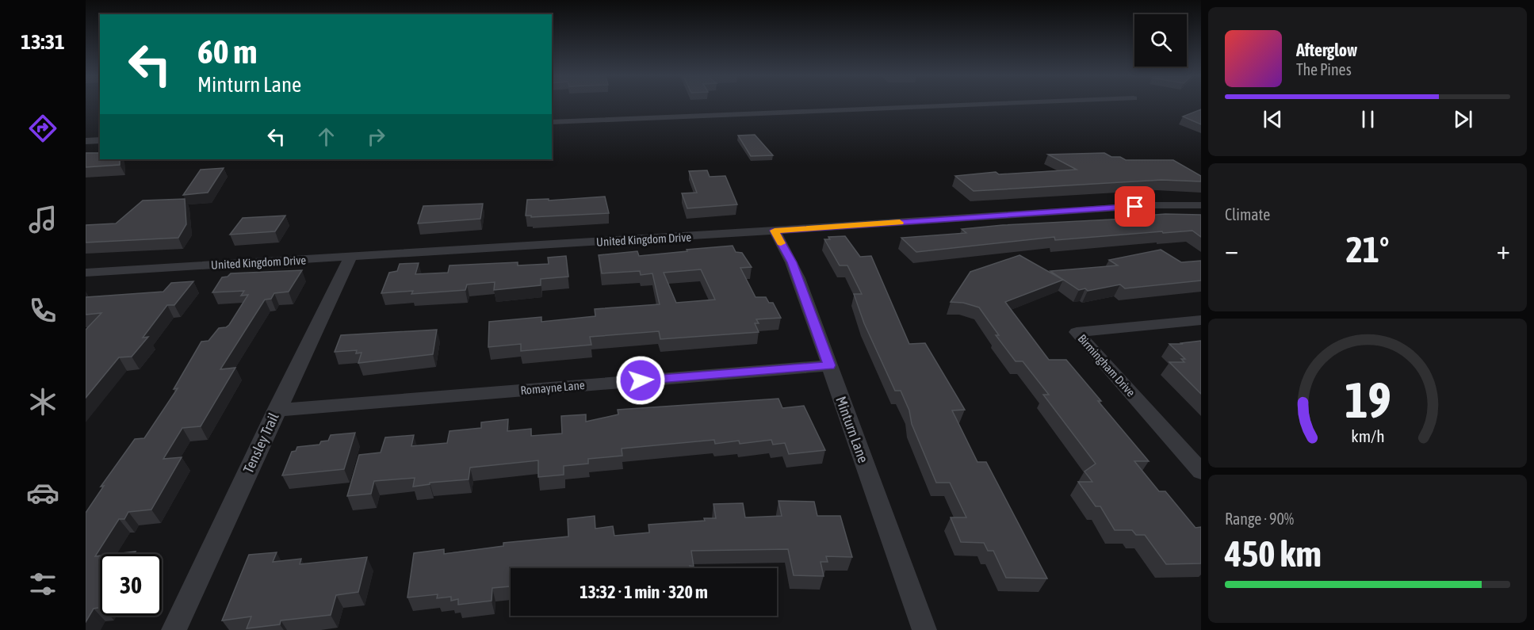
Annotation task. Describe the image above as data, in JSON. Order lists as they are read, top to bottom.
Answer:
{
  "streets": {
    "street": [
      "United Kingdom Drive",
      "Birmingham Drive",
      "Romayne Lane",
      "Minturn Lane",
      "Tensley Trail"
    ]
  },
  "crossings": [
    ["United Kingdom Drive", "Minturn Lane"],
    ["United Kingdom Drive", "Tensley Trail"],
    ["Romayne Lane", "Minturn Lane"],
    ["Romayne Lane", "Tensley Trail"]
  ],
  "page": {
    "tabs": "13:31",
    "turn": ["60 m", "Minturn Lane"],
    "song": ["Afterglow", "The Pines"],
    "tile": [
      "Climate",
      ["Range · 90%", "450 km"]
    ],
    "heat": ["−", "21°", "+"],
    "limit": "30",
    "trip": "13:32 · 1 min · 320 m",
    "gauge": ["19", "km/h"]
  }
}
